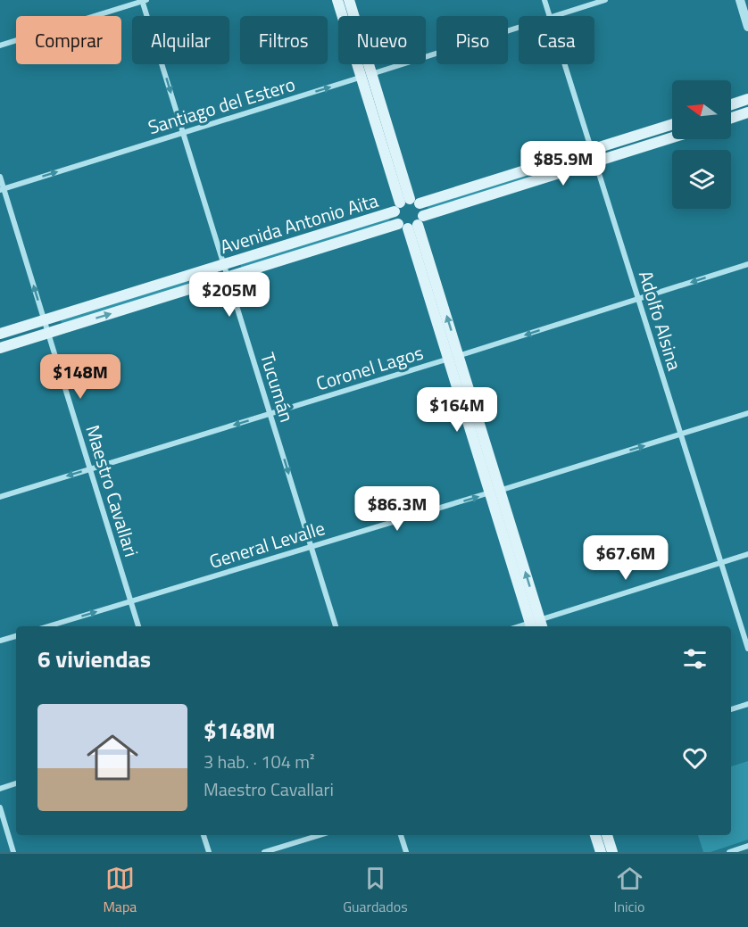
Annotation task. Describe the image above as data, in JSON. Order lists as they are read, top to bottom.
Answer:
{
  "streets": {
    "main road": ["Avenida Antonio Aita"],
    "street": [
      "Santiago del Estero",
      "Adolfo Alsina",
      "Coronel Lagos",
      "Tucumán",
      "Maestro Cavallari",
      "General Levalle"
    ]
  },
  "crossings": [
    ["Santiago del Estero", "Tucumán"],
    ["Santiago del Estero", "Maestro Cavallari"],
    ["Avenida Antonio Aita", "Adolfo Alsina"],
    ["Avenida Antonio Aita", "Tucumán"],
    ["Avenida Antonio Aita", "Maestro Cavallari"],
    ["Adolfo Alsina", "Coronel Lagos"],
    ["Adolfo Alsina", "General Levalle"],
    ["Coronel Lagos", "Tucumán"],
    ["Coronel Lagos", "Maestro Cavallari"],
    ["Tucumán", "General Levalle"],
    ["Maestro Cavallari", "General Levalle"]
  ],
  "one_way": [
    "Santiago del Estero",
    "Coronel Lagos",
    "Tucumán",
    "General Levalle"
  ],
  "north": "left",
  "page": {
    "chip": [
      "Comprar",
      "Alquilar",
      "Filtros",
      "Nuevo",
      "Piso",
      "Casa"
    ],
    "price": [
      "$85.9M",
      "$205M",
      "$148M",
      "$164M",
      "$86.3M",
      "$67.6M"
    ],
    "heading": "6 viviendas",
    "list": [
      {
        "name": "$148M",
        "note": "3 hab. · 104 m² · Maestro Cavallari"
      }
    ],
    "tabs": ["Mapa", "Guardados", "Inicio"]
  }
}
